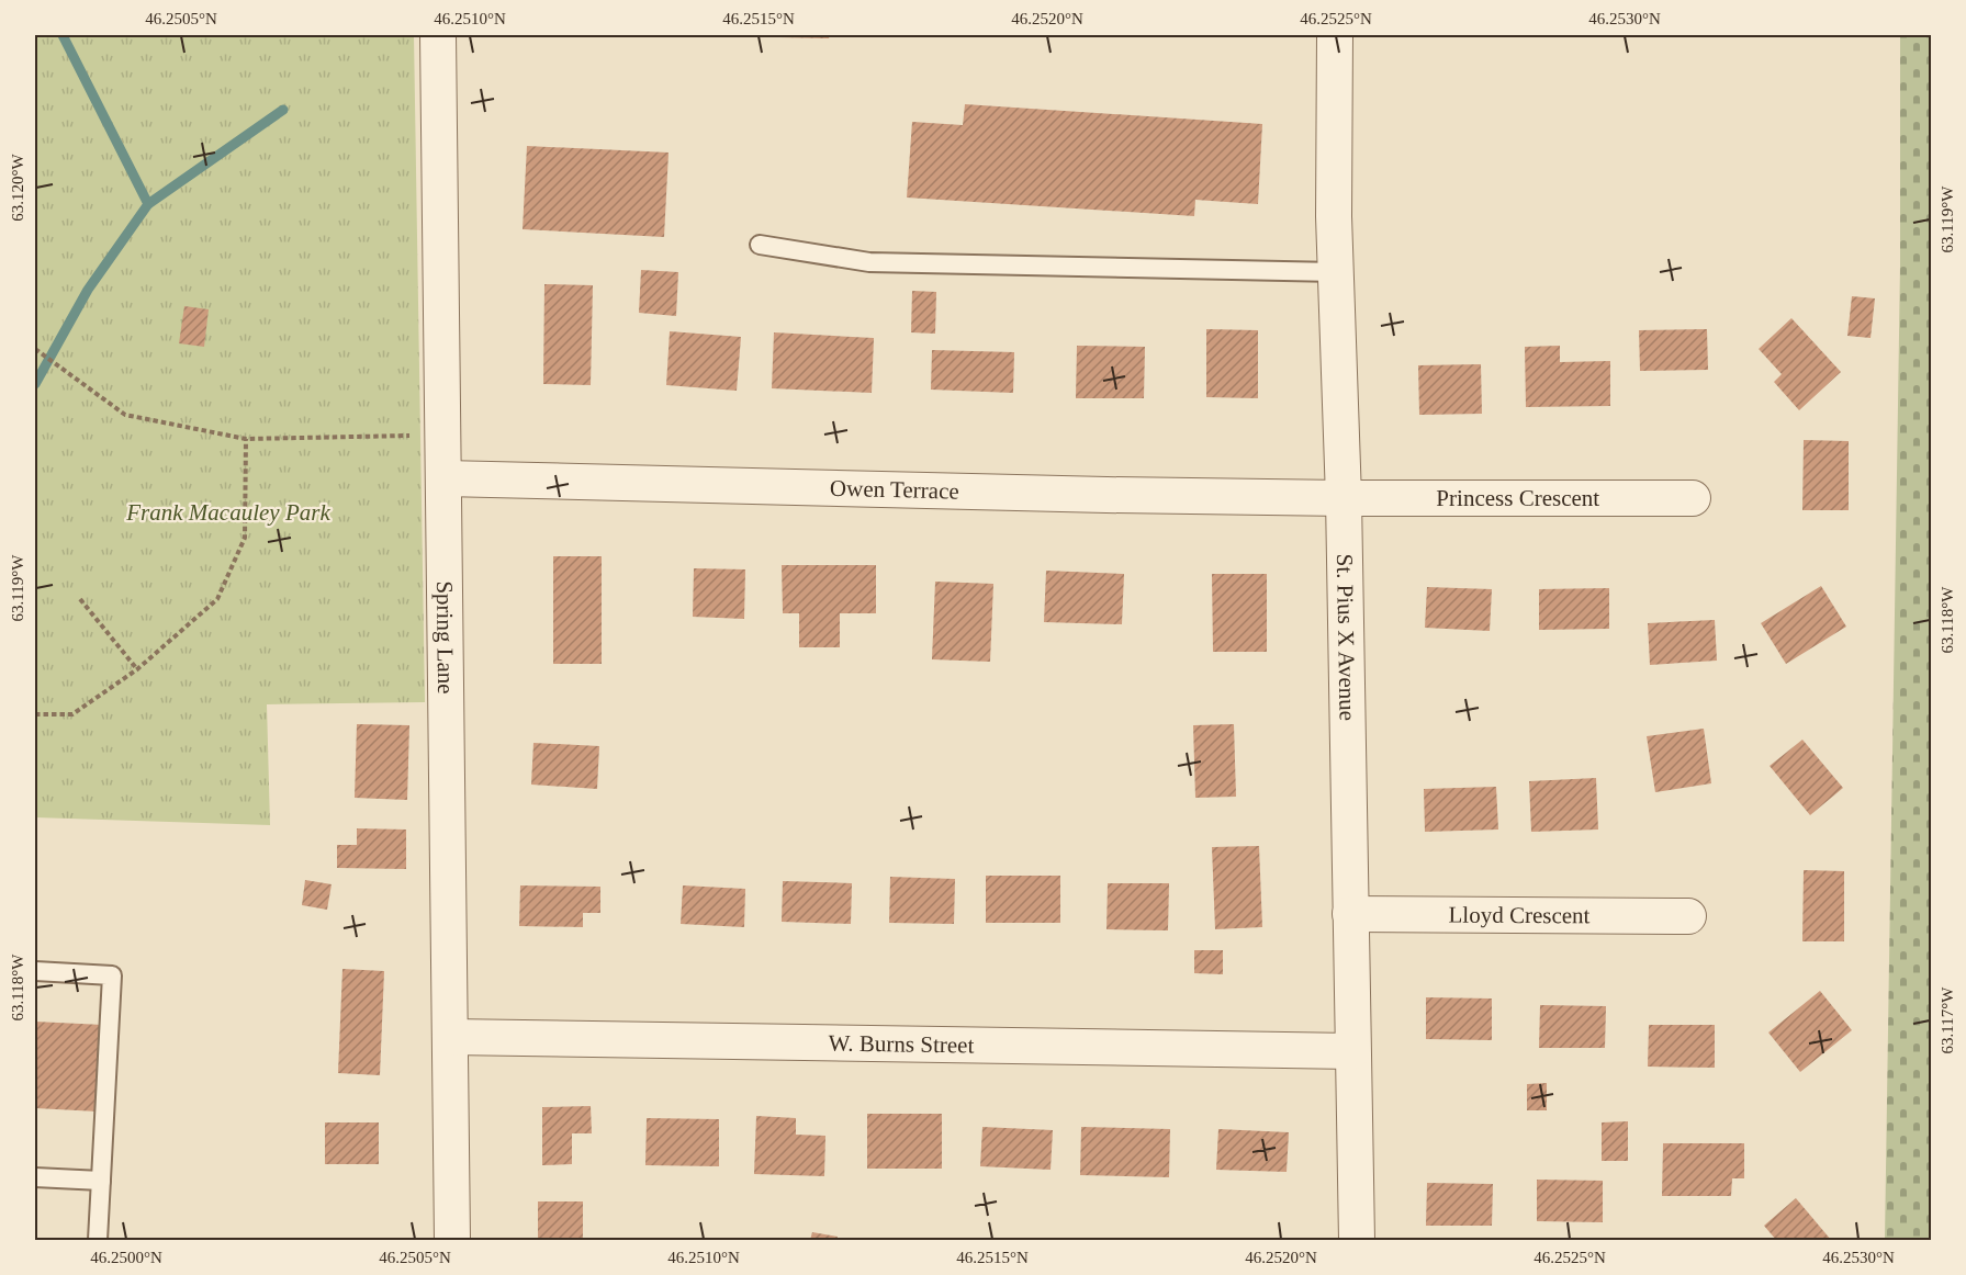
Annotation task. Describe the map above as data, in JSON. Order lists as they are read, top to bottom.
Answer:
{
  "streets": {
    "street": [
      "Owen Terrace",
      "Princess Crescent",
      "Spring Lane",
      "St. Pius X Avenue",
      "Lloyd Crescent",
      "W. Burns Street"
    ]
  },
  "crossings": [
    ["Owen Terrace", "Princess Crescent"],
    ["Owen Terrace", "Spring Lane"],
    ["Owen Terrace", "St. Pius X Avenue"],
    ["Princess Crescent", "St. Pius X Avenue"],
    ["Spring Lane", "W. Burns Street"],
    ["St. Pius X Avenue", "Lloyd Crescent"],
    ["St. Pius X Avenue", "W. Burns Street"]
  ],
  "parks": ["Frank Macauley Park"],
  "coordinates": [
    "46.2505°N",
    "46.2510°N",
    "46.2515°N",
    "46.2520°N",
    "46.2525°N",
    "46.2530°N",
    "63.120°W",
    "63.119°W",
    "63.118°W",
    "63.117°W",
    "46.2500°N"
  ]
}
